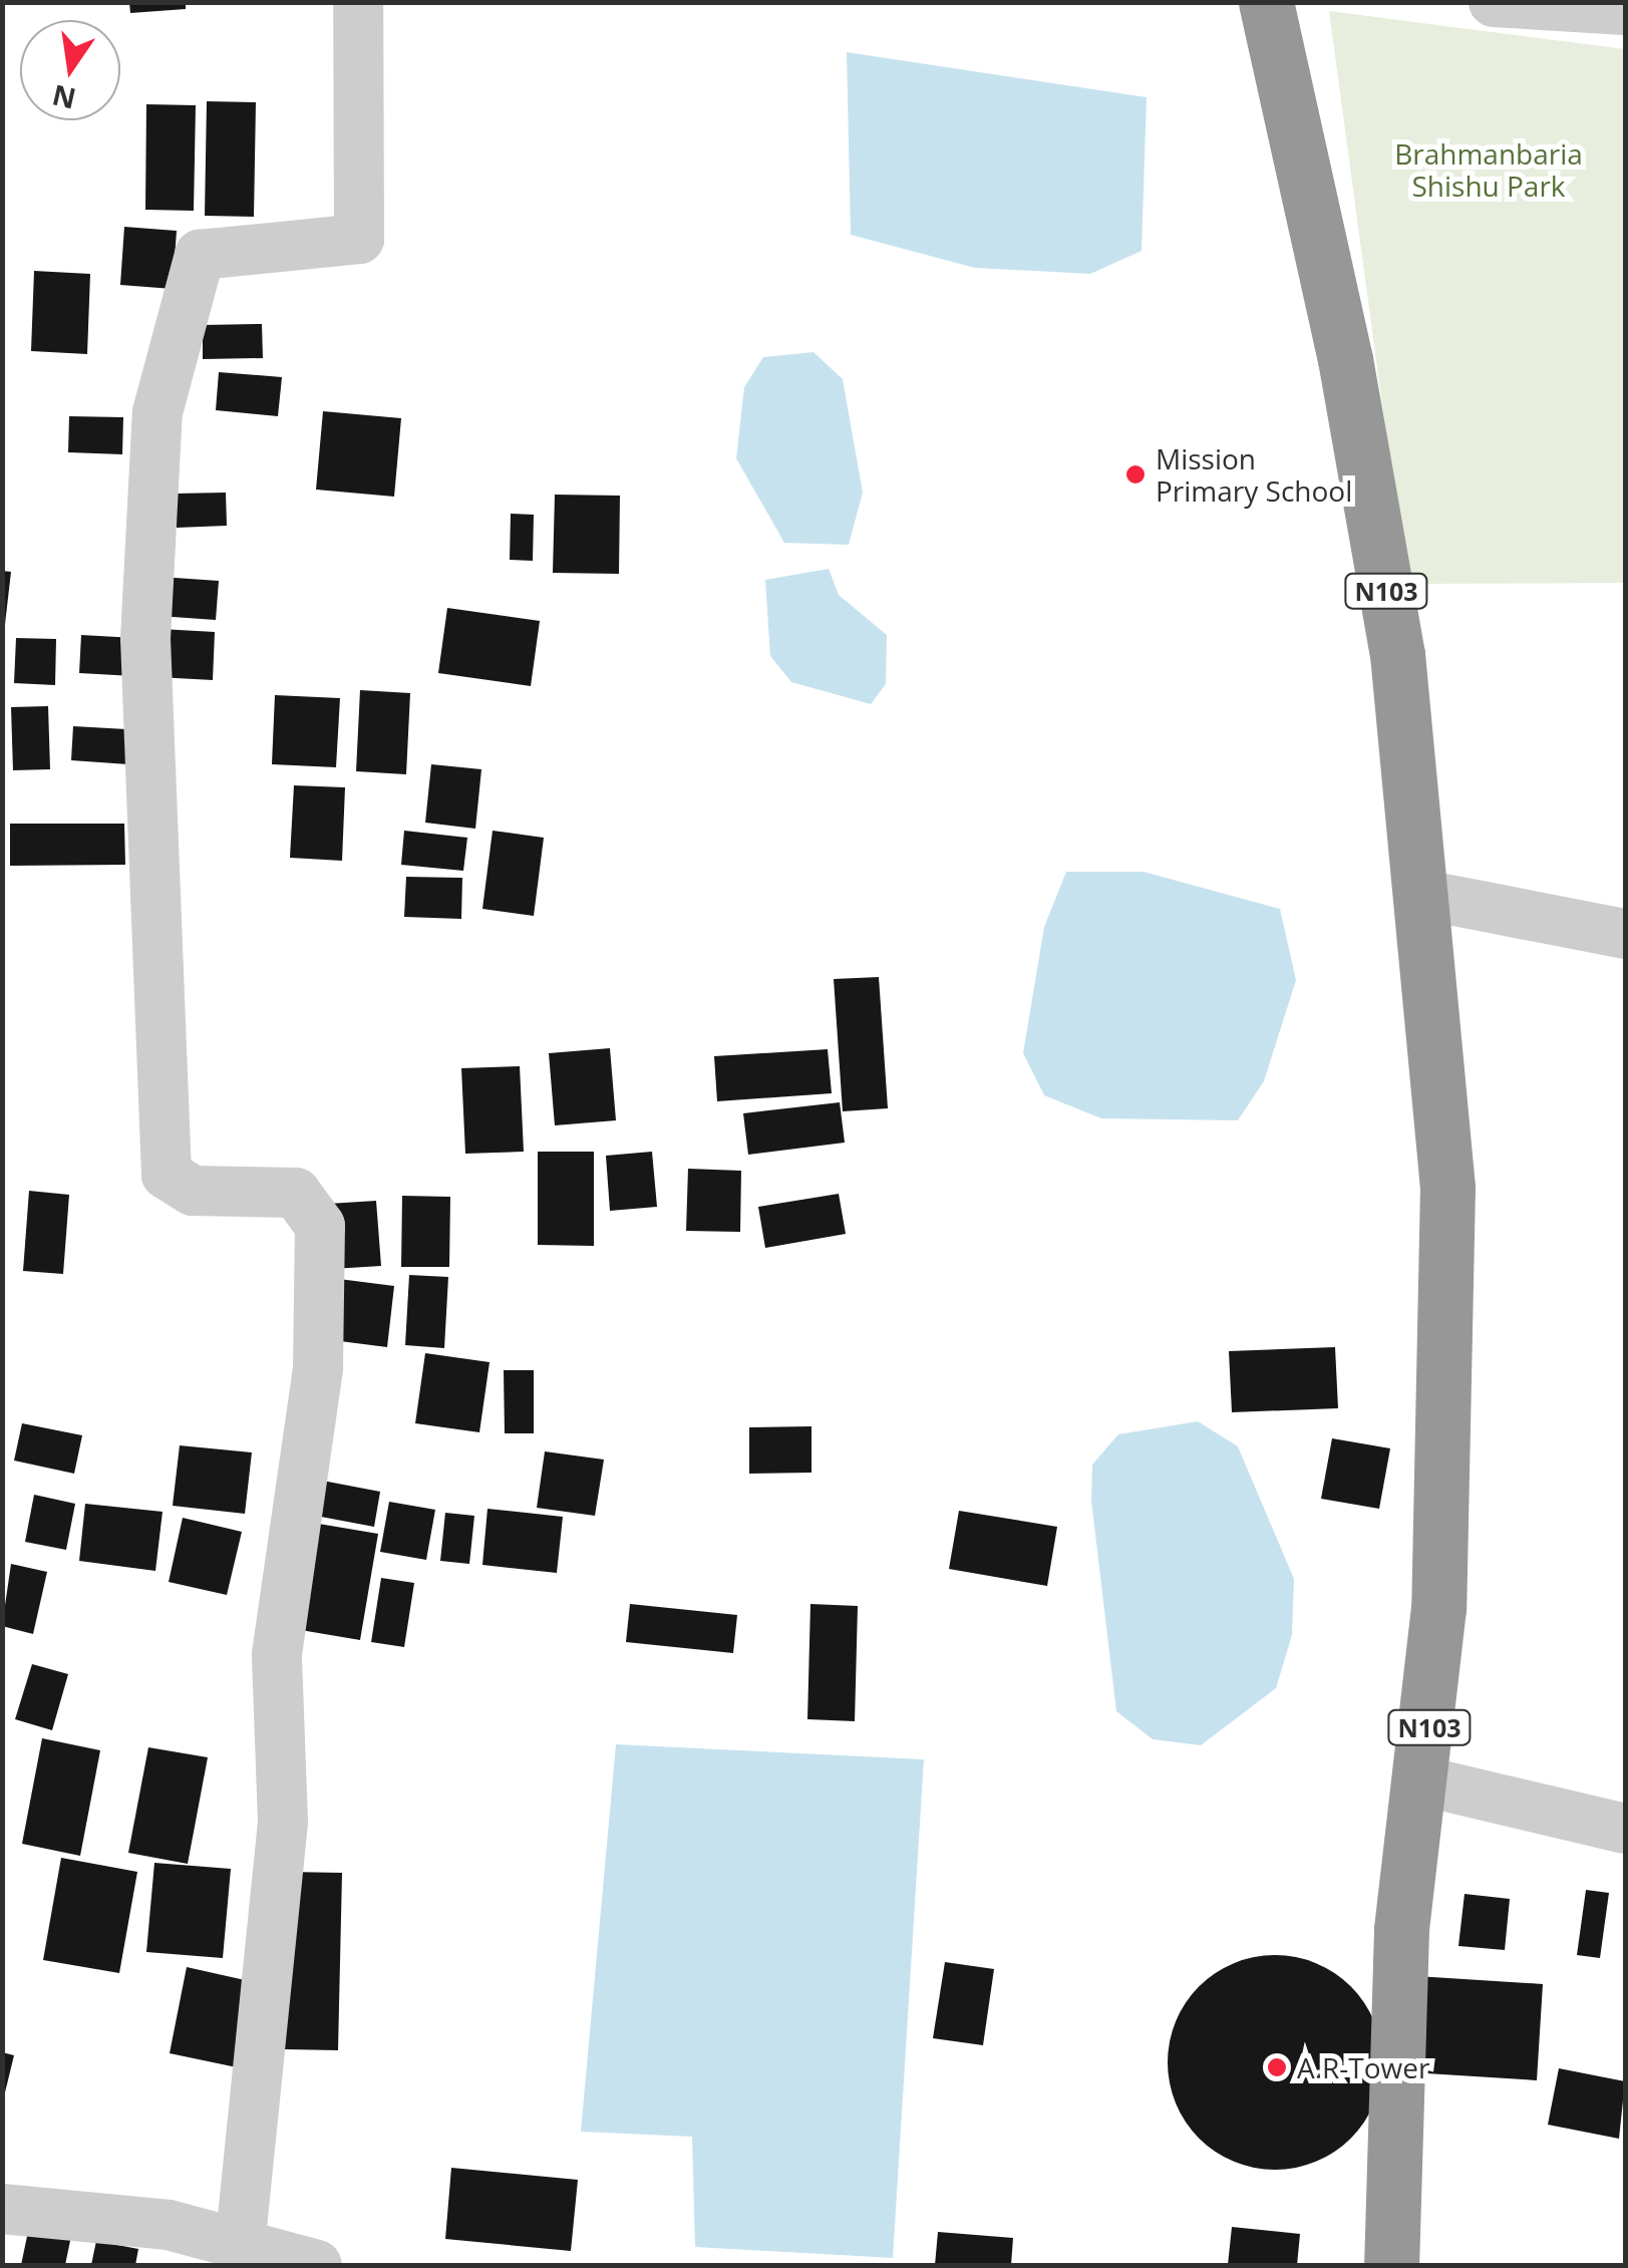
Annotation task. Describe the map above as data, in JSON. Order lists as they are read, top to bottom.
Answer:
{
  "streets": {
    "highway": ["N103"]
  },
  "parks": ["Brahmanbaria Shishu Park"],
  "places": ["Mission Primary School", "A.R-Tower"],
  "north": "bottom"
}
